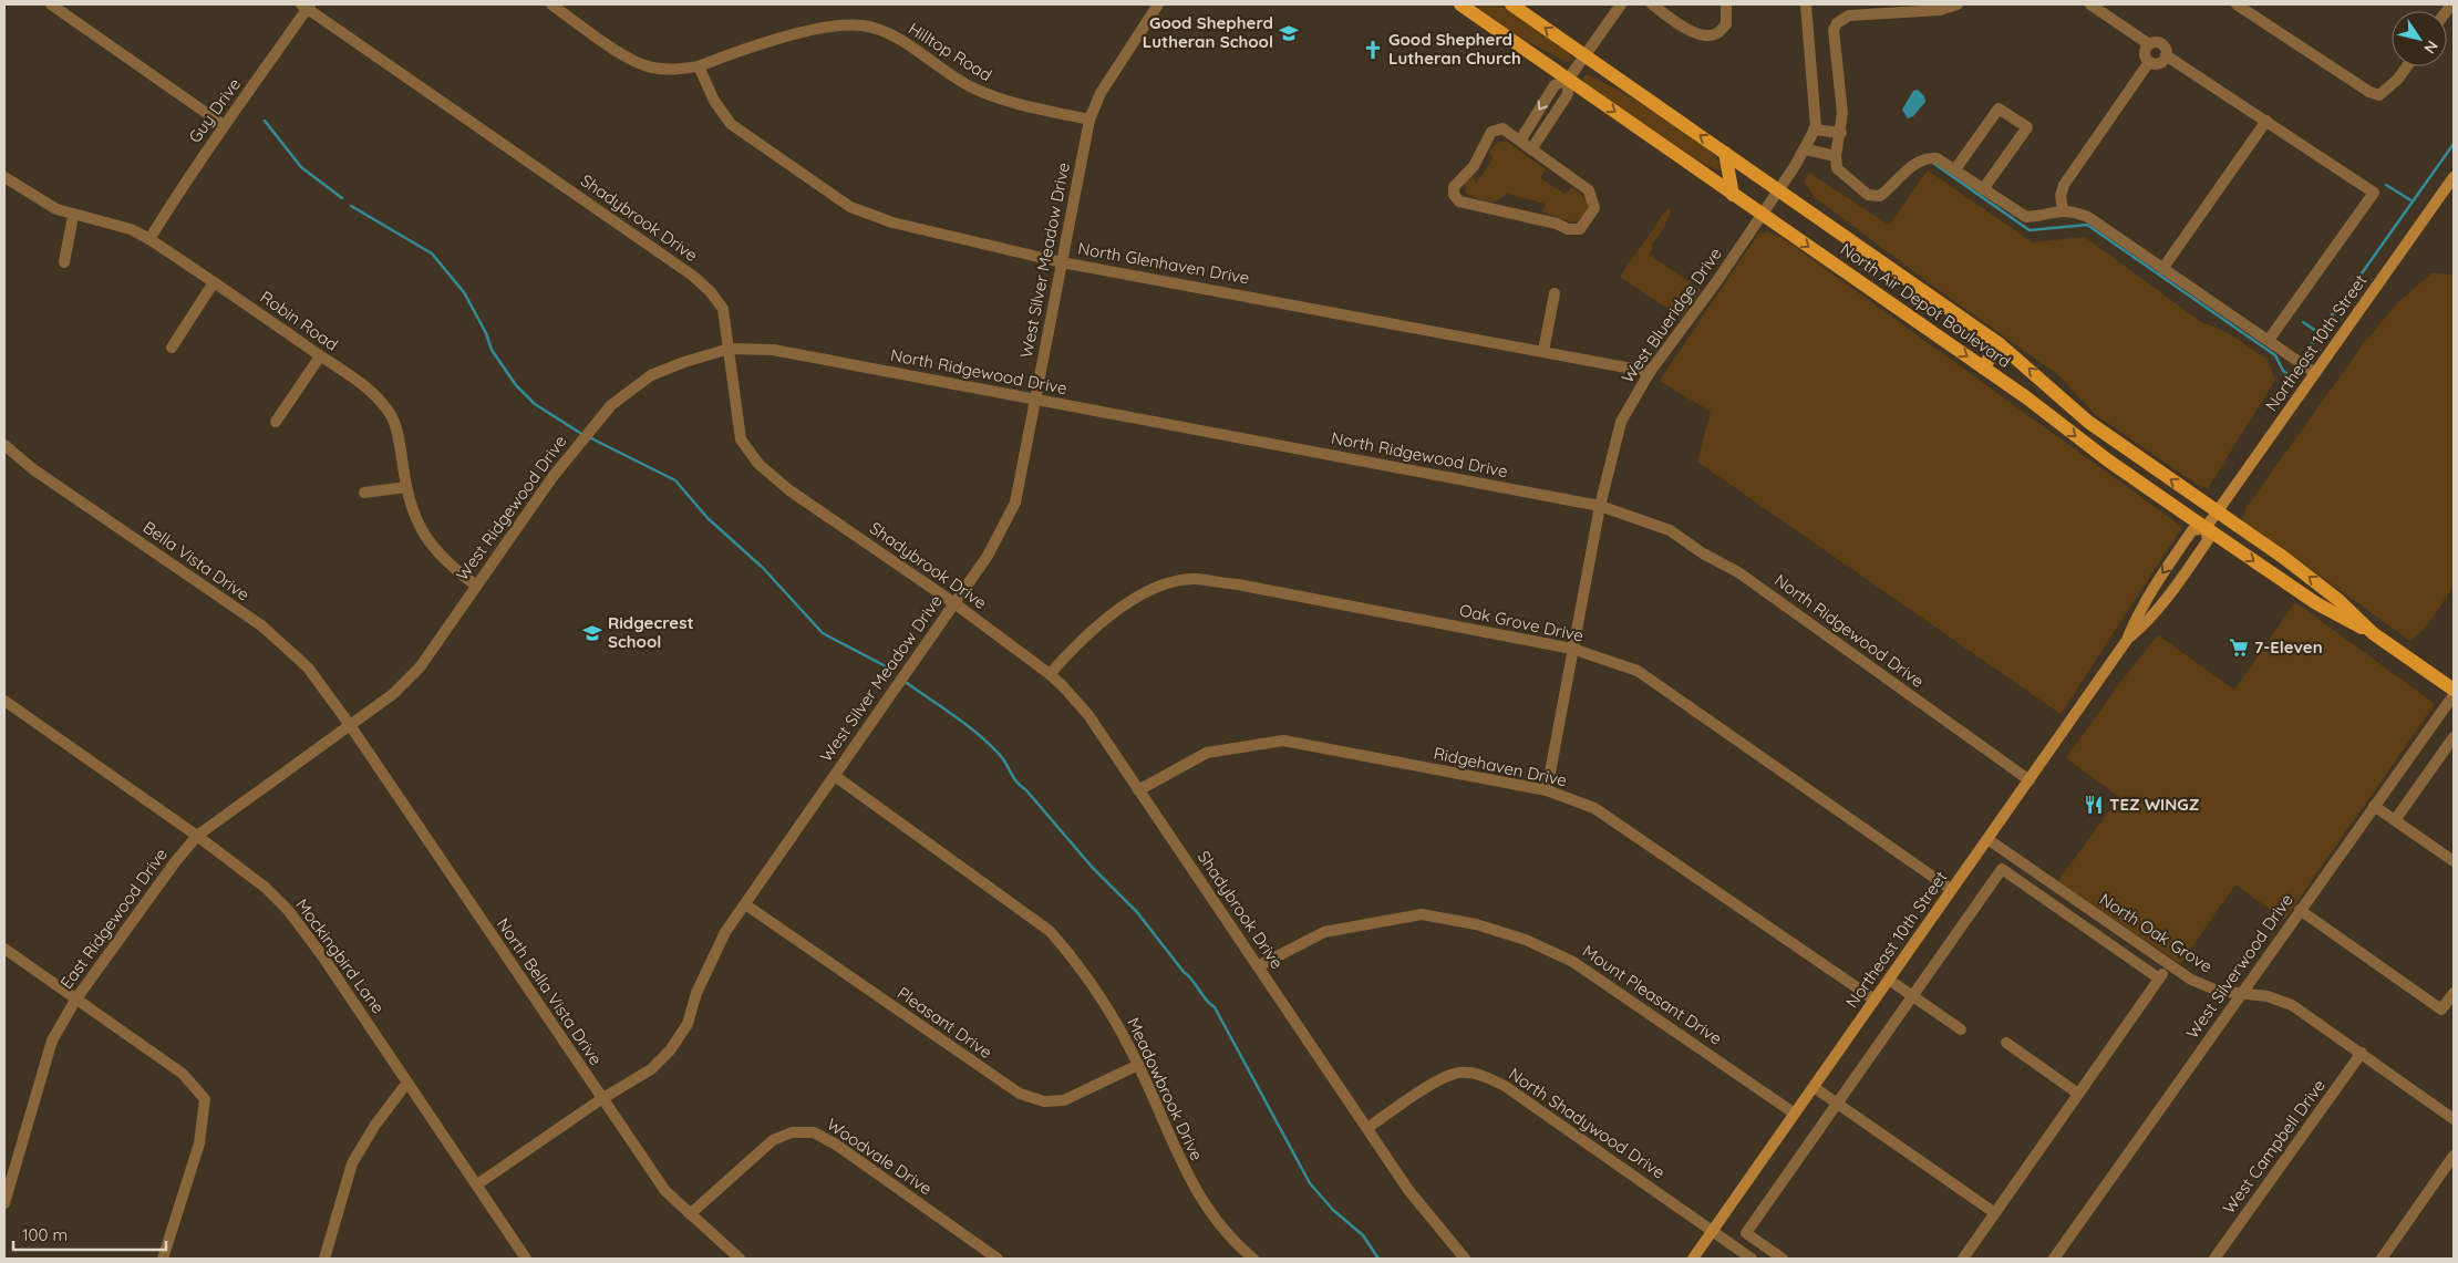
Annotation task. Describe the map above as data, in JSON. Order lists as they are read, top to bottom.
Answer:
{
  "streets": {
    "main road": ["North Air Depot Boulevard", "Northeast 10th Street"],
    "street": [
      "Hilltop Road",
      "Guy Drive",
      "Shadybrook Drive",
      "West Silver Meadow Drive",
      "North Glenhaven Drive",
      "West Blueridge Drive",
      "Robin Road",
      "North Ridgewood Drive",
      "West Ridgewood Drive",
      "Bella Vista Drive",
      "Oak Grove Drive",
      "Ridgehaven Drive",
      "East Ridgewood Drive",
      "North Oak Grove",
      "Mockingbird Lane",
      "West Silverwood Drive",
      "North Bella Vista Drive",
      "Mount Pleasant Drive",
      "Pleasant Drive",
      "Meadowbrook Drive",
      "North Shadywood Drive",
      "West Campbell Drive",
      "Woodvale Drive"
    ]
  },
  "crossings": [
    ["Hilltop Road", "West Silver Meadow Drive"],
    ["Hilltop Road", "North Glenhaven Drive"],
    ["Guy Drive", "Shadybrook Drive"],
    ["Guy Drive", "Robin Road"],
    ["Shadybrook Drive", "West Silver Meadow Drive"],
    ["Shadybrook Drive", "North Ridgewood Drive"],
    ["Shadybrook Drive", "West Ridgewood Drive"],
    ["Shadybrook Drive", "Oak Grove Drive"],
    ["Shadybrook Drive", "Ridgehaven Drive"],
    ["Shadybrook Drive", "Mount Pleasant Drive"],
    ["Shadybrook Drive", "North Shadywood Drive"],
    ["West Silver Meadow Drive", "North Glenhaven Drive"],
    ["West Silver Meadow Drive", "North Ridgewood Drive"],
    ["West Silver Meadow Drive", "Mockingbird Lane"],
    ["West Silver Meadow Drive", "North Bella Vista Drive"],
    ["West Silver Meadow Drive", "Pleasant Drive"],
    ["West Silver Meadow Drive", "Meadowbrook Drive"],
    ["North Glenhaven Drive", "West Blueridge Drive"],
    ["North Air Depot Boulevard", "West Blueridge Drive"],
    ["North Air Depot Boulevard", "Northeast 10th Street"],
    ["West Blueridge Drive", "North Ridgewood Drive"],
    ["West Blueridge Drive", "Oak Grove Drive"],
    ["West Blueridge Drive", "Ridgehaven Drive"],
    ["Robin Road", "West Ridgewood Drive"],
    ["Northeast 10th Street", "North Ridgewood Drive"],
    ["Northeast 10th Street", "Oak Grove Drive"],
    ["Northeast 10th Street", "Ridgehaven Drive"],
    ["Northeast 10th Street", "North Oak Grove"],
    ["Northeast 10th Street", "Mount Pleasant Drive"],
    ["Northeast 10th Street", "North Shadywood Drive"],
    ["North Ridgewood Drive", "West Ridgewood Drive"],
    ["West Ridgewood Drive", "Bella Vista Drive"],
    ["West Ridgewood Drive", "East Ridgewood Drive"],
    ["West Ridgewood Drive", "North Bella Vista Drive"],
    ["Bella Vista Drive", "East Ridgewood Drive"],
    ["Bella Vista Drive", "North Bella Vista Drive"],
    ["East Ridgewood Drive", "Mockingbird Lane"],
    ["East Ridgewood Drive", "North Bella Vista Drive"],
    ["North Oak Grove", "West Silverwood Drive"],
    ["North Oak Grove", "West Campbell Drive"],
    ["North Bella Vista Drive", "Woodvale Drive"],
    ["Pleasant Drive", "Meadowbrook Drive"]
  ],
  "places": {
    "school or university": ["Good Shepherd Lutheran School", "Ridgecrest School"],
    "church": ["Good Shepherd Lutheran Church"],
    "supermarket": ["7-Eleven"],
    "restaurant": ["TEZ WINGZ"]
  },
  "scale_bar": "100 m",
  "north": "bottom right"
}
